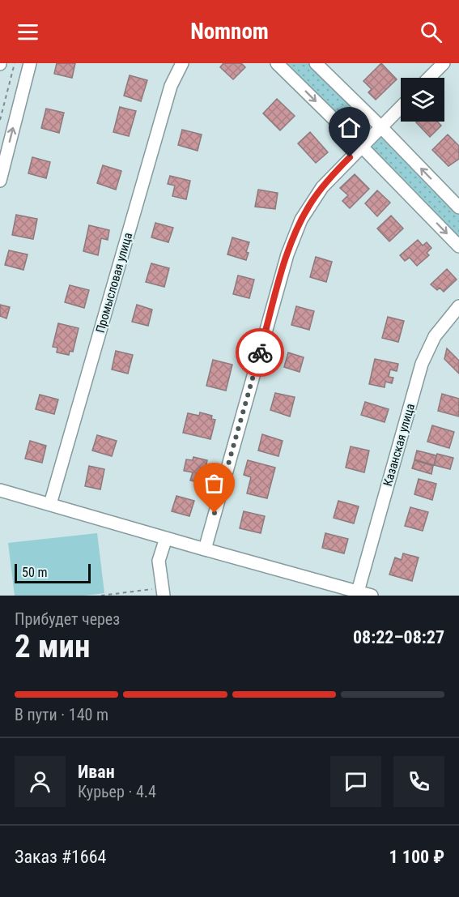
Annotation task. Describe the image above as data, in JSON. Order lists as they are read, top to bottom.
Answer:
{
  "streets": {
    "street": ["Промысловая улица", "Казанская улица"]
  },
  "scale_bar": "50 m",
  "page": {
    "header": "Nomnom",
    "scale": "50 m",
    "heading": ["2 мин", "Прибудет через", "08:22–08:27"],
    "panel": [
      "Иван",
      "Курьер · 4.4",
      "Заказ #1664",
      "1 100 ₽"
    ],
    "bar": "В пути · 140 m"
  }
}
